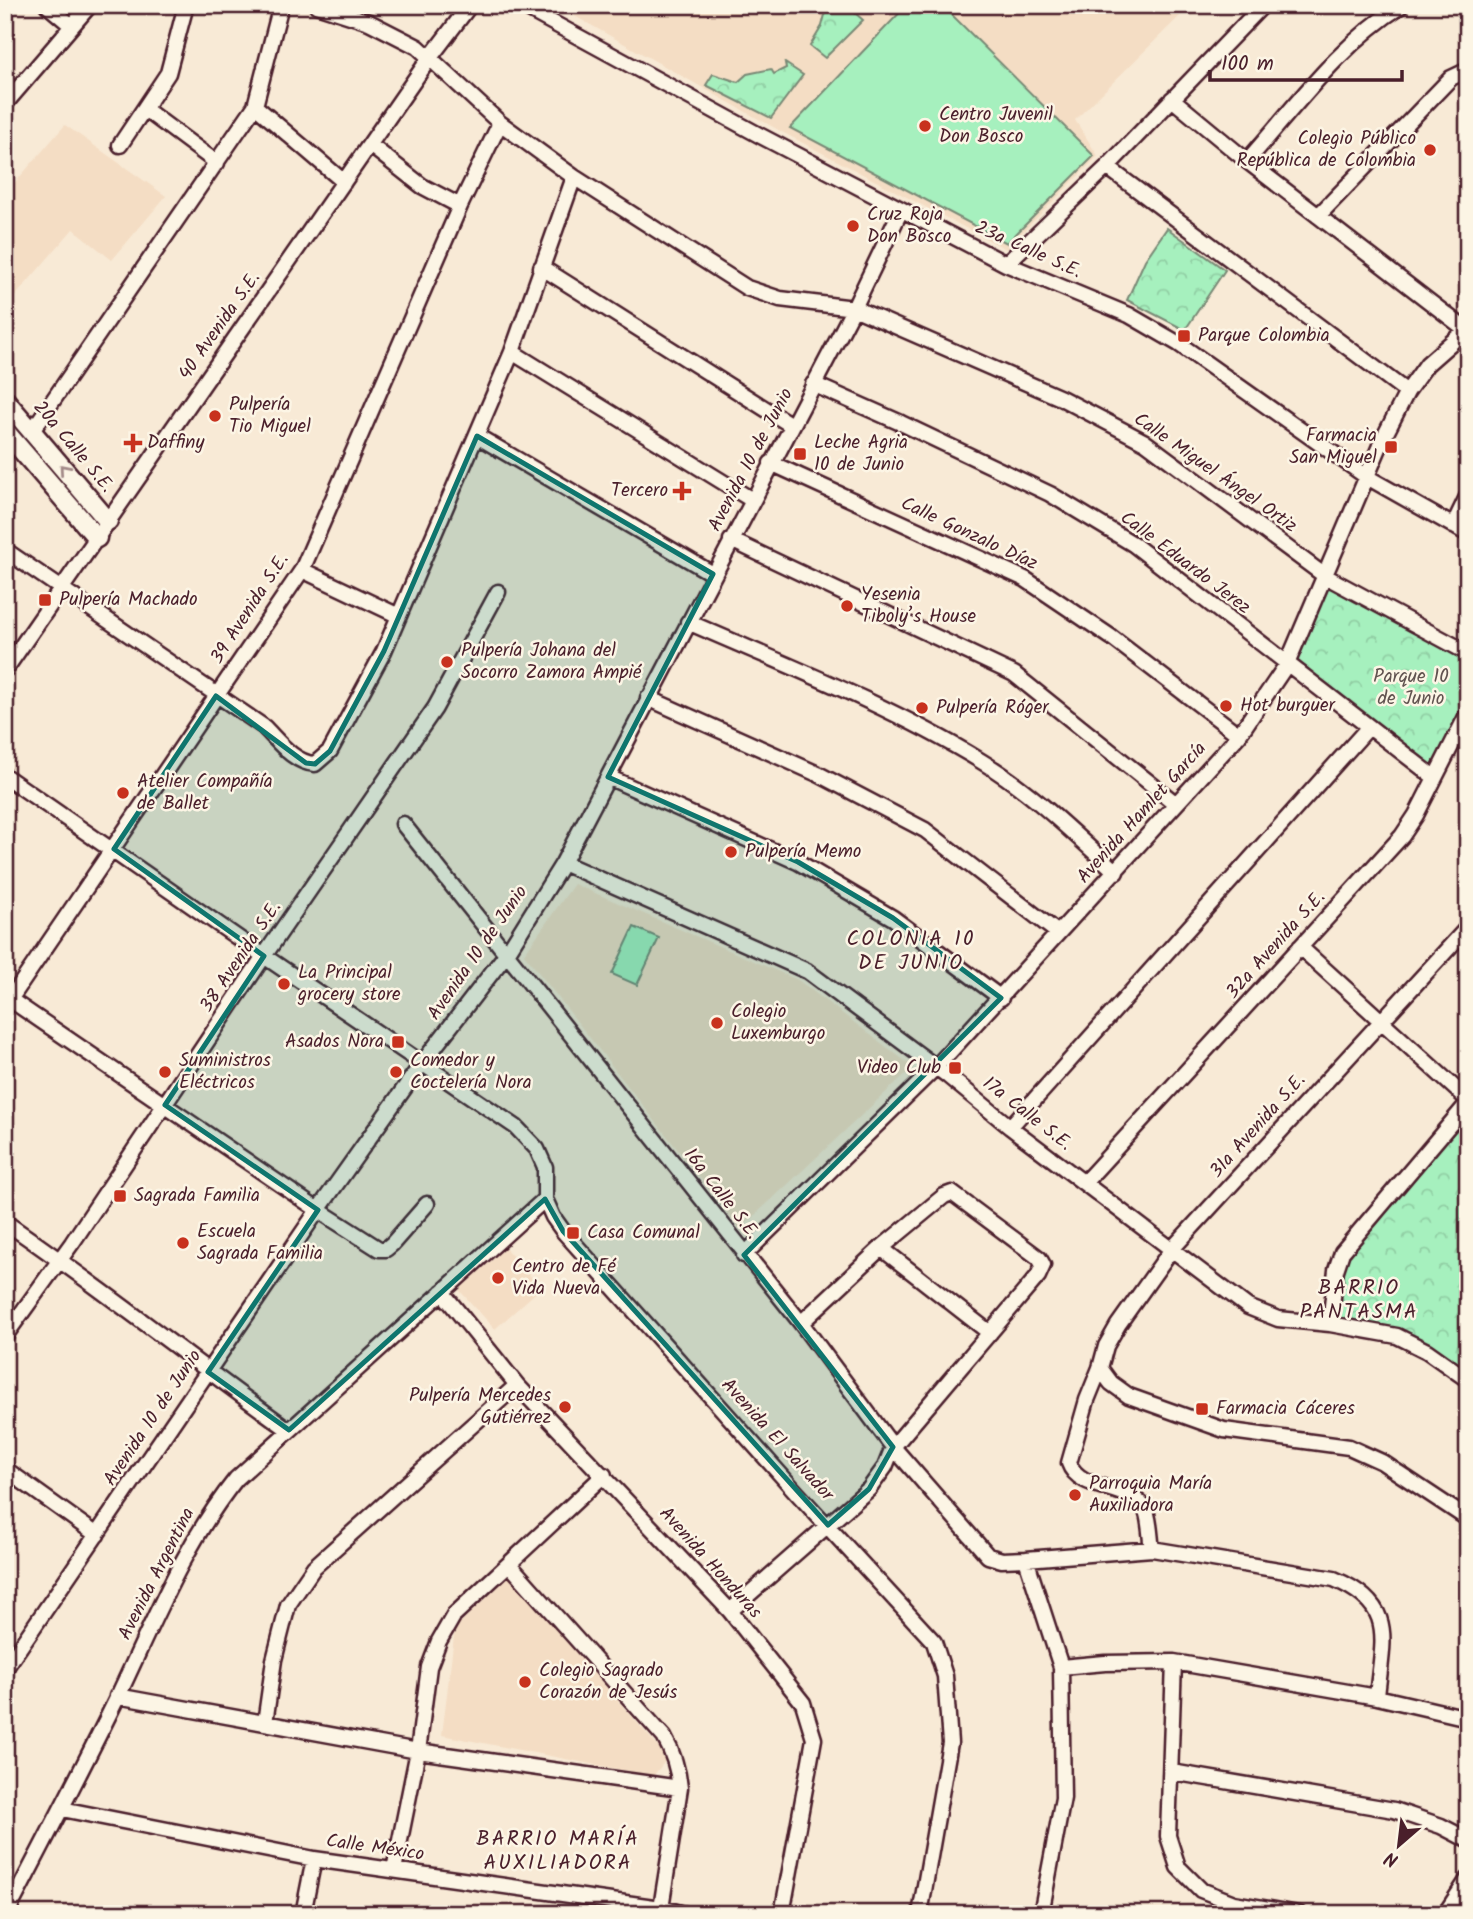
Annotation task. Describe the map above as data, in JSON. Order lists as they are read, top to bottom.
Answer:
{
  "streets": {
    "street": [
      "23a Calle S.E.",
      "40 Avenida S.E.",
      "20a Calle S.E.",
      "Avenida 10 de Junio",
      "Calle Miguel Ángel Ortiz",
      "Calle Gonzalo Díaz",
      "Calle Eduardo Jerez",
      "39 Avenida S.E.",
      "Avenida Hamlet García",
      "32a Avenida S.E.",
      "38 Avenida S.E.",
      "17a Calle S.E.",
      "31a Avenida S.E.",
      "16a Calle S.E.",
      "Avenida El Salvador",
      "Avenida Honduras",
      "Avenida Argentina",
      "Calle México"
    ]
  },
  "crossings": [
    ["23a Calle S.E.", "Avenida 10 de Junio"],
    ["23a Calle S.E.", "Avenida Hamlet García"],
    ["40 Avenida S.E.", "20a Calle S.E."],
    ["40 Avenida S.E.", "Calle Miguel Ángel Ortiz"],
    ["Avenida 10 de Junio", "Calle Miguel Ángel Ortiz"],
    ["Avenida 10 de Junio", "Calle Gonzalo Díaz"],
    ["Avenida 10 de Junio", "Calle Eduardo Jerez"],
    ["Avenida 10 de Junio", "17a Calle S.E."],
    ["Avenida 10 de Junio", "16a Calle S.E."],
    ["Avenida 10 de Junio", "Avenida El Salvador"],
    ["Calle Miguel Ángel Ortiz", "39 Avenida S.E."],
    ["Calle Miguel Ángel Ortiz", "Avenida Hamlet García"],
    ["Calle Gonzalo Díaz", "Avenida Hamlet García"],
    ["Calle Eduardo Jerez", "Avenida Hamlet García"],
    ["Calle Eduardo Jerez", "32a Avenida S.E."],
    ["39 Avenida S.E.", "Avenida El Salvador"],
    ["Avenida Hamlet García", "17a Calle S.E."],
    ["Avenida Hamlet García", "16a Calle S.E."],
    ["32a Avenida S.E.", "17a Calle S.E."],
    ["38 Avenida S.E.", "Avenida El Salvador"],
    ["17a Calle S.E.", "31a Avenida S.E."],
    ["31a Avenida S.E.", "16a Calle S.E."],
    ["Avenida El Salvador", "Avenida Argentina"],
    ["Avenida Honduras", "Avenida Argentina"],
    ["Avenida Argentina", "Calle México"]
  ],
  "districts": ["COLONIA 10 DE JUNIO", "BARRIO PANTASMA", "BARRIO MARÍA AUXILIADORA"],
  "parks": ["Parque 10 de Junio"],
  "places": {
    "other": [
      "Centro Juvenil Don Bosco",
      "Colegio Público República de Colombia",
      "Cruz Roja Don Bosco",
      "Pulpería Tio Miguel",
      "Yesenia Tiboly’s House",
      "Pulpería Johana del Socorro Zamora Ampié",
      "Hot burguer",
      "Pulpería Róger",
      "Atelier Compañía de Ballet",
      "Pulpería Memo",
      "La Principal grocery store",
      "Colegio Luxemburgo",
      "Suministros Eléctricos",
      "Comedor y Coctelería Nora",
      "Escuela Sagrada Familia",
      "Centro de Fé Vida Nueva",
      "Pulpería Mercedes Gutiérrez",
      "Parroquia María Auxiliadora",
      "Colegio Sagrado Corazón de Jesús"
    ],
    "transit": [
      "Parque Colombia",
      "Farmacia San Miguel",
      "Leche Agria 10 de Junio",
      "Pulpería Machado",
      "Asados Nora",
      "Video Club",
      "Sagrada Familia",
      "Casa Comunal",
      "Farmacia Cáceres"
    ],
    "health": ["Daffiny", "Tercero"]
  },
  "scale_bar": "100 m",
  "north": "bottom left"
}
